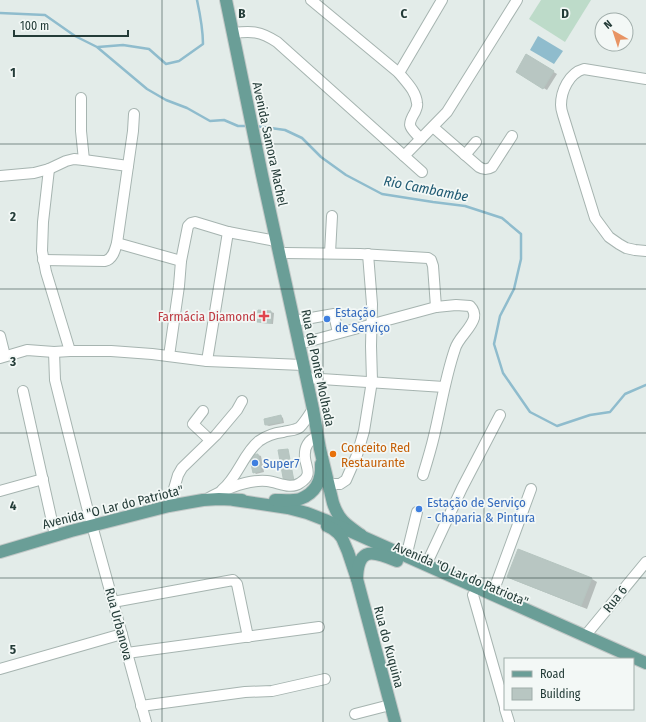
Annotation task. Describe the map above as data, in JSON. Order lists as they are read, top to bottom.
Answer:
{
  "streets": {
    "main road": [
      "Avenida Samora Machel",
      "Rua da Ponte Molhada",
      "Avenida \"O Lar do Patriota\"",
      "Rua do Kuquina"
    ],
    "street": ["Rua 6", "Rua Urbanova"]
  },
  "crossings": [
    ["Avenida Samora Machel", "Rua da Ponte Molhada"],
    ["Rua da Ponte Molhada", "Avenida \"O Lar do Patriota\""],
    ["Avenida \"O Lar do Patriota\"", "Rua 6"],
    ["Avenida \"O Lar do Patriota\"", "Rua Urbanova"],
    ["Avenida \"O Lar do Patriota\"", "Rua do Kuquina"]
  ],
  "water": ["Rio Cambambe"],
  "places": {
    "health": ["Farmácia Diamond"],
    "other": [
      "Estação de Serviço",
      "Conceito Red Restaurante",
      "Super7",
      "Estação de Serviço - Chaparia & Pintura"
    ]
  },
  "legend": ["Road", "Building"],
  "scale_bar": "100 m",
  "north": "top left",
  "grid": {
    "columns": ["B", "C", "D"],
    "rows": [
      "1",
      "2",
      "3",
      "4",
      "5"
    ]
  }
}
